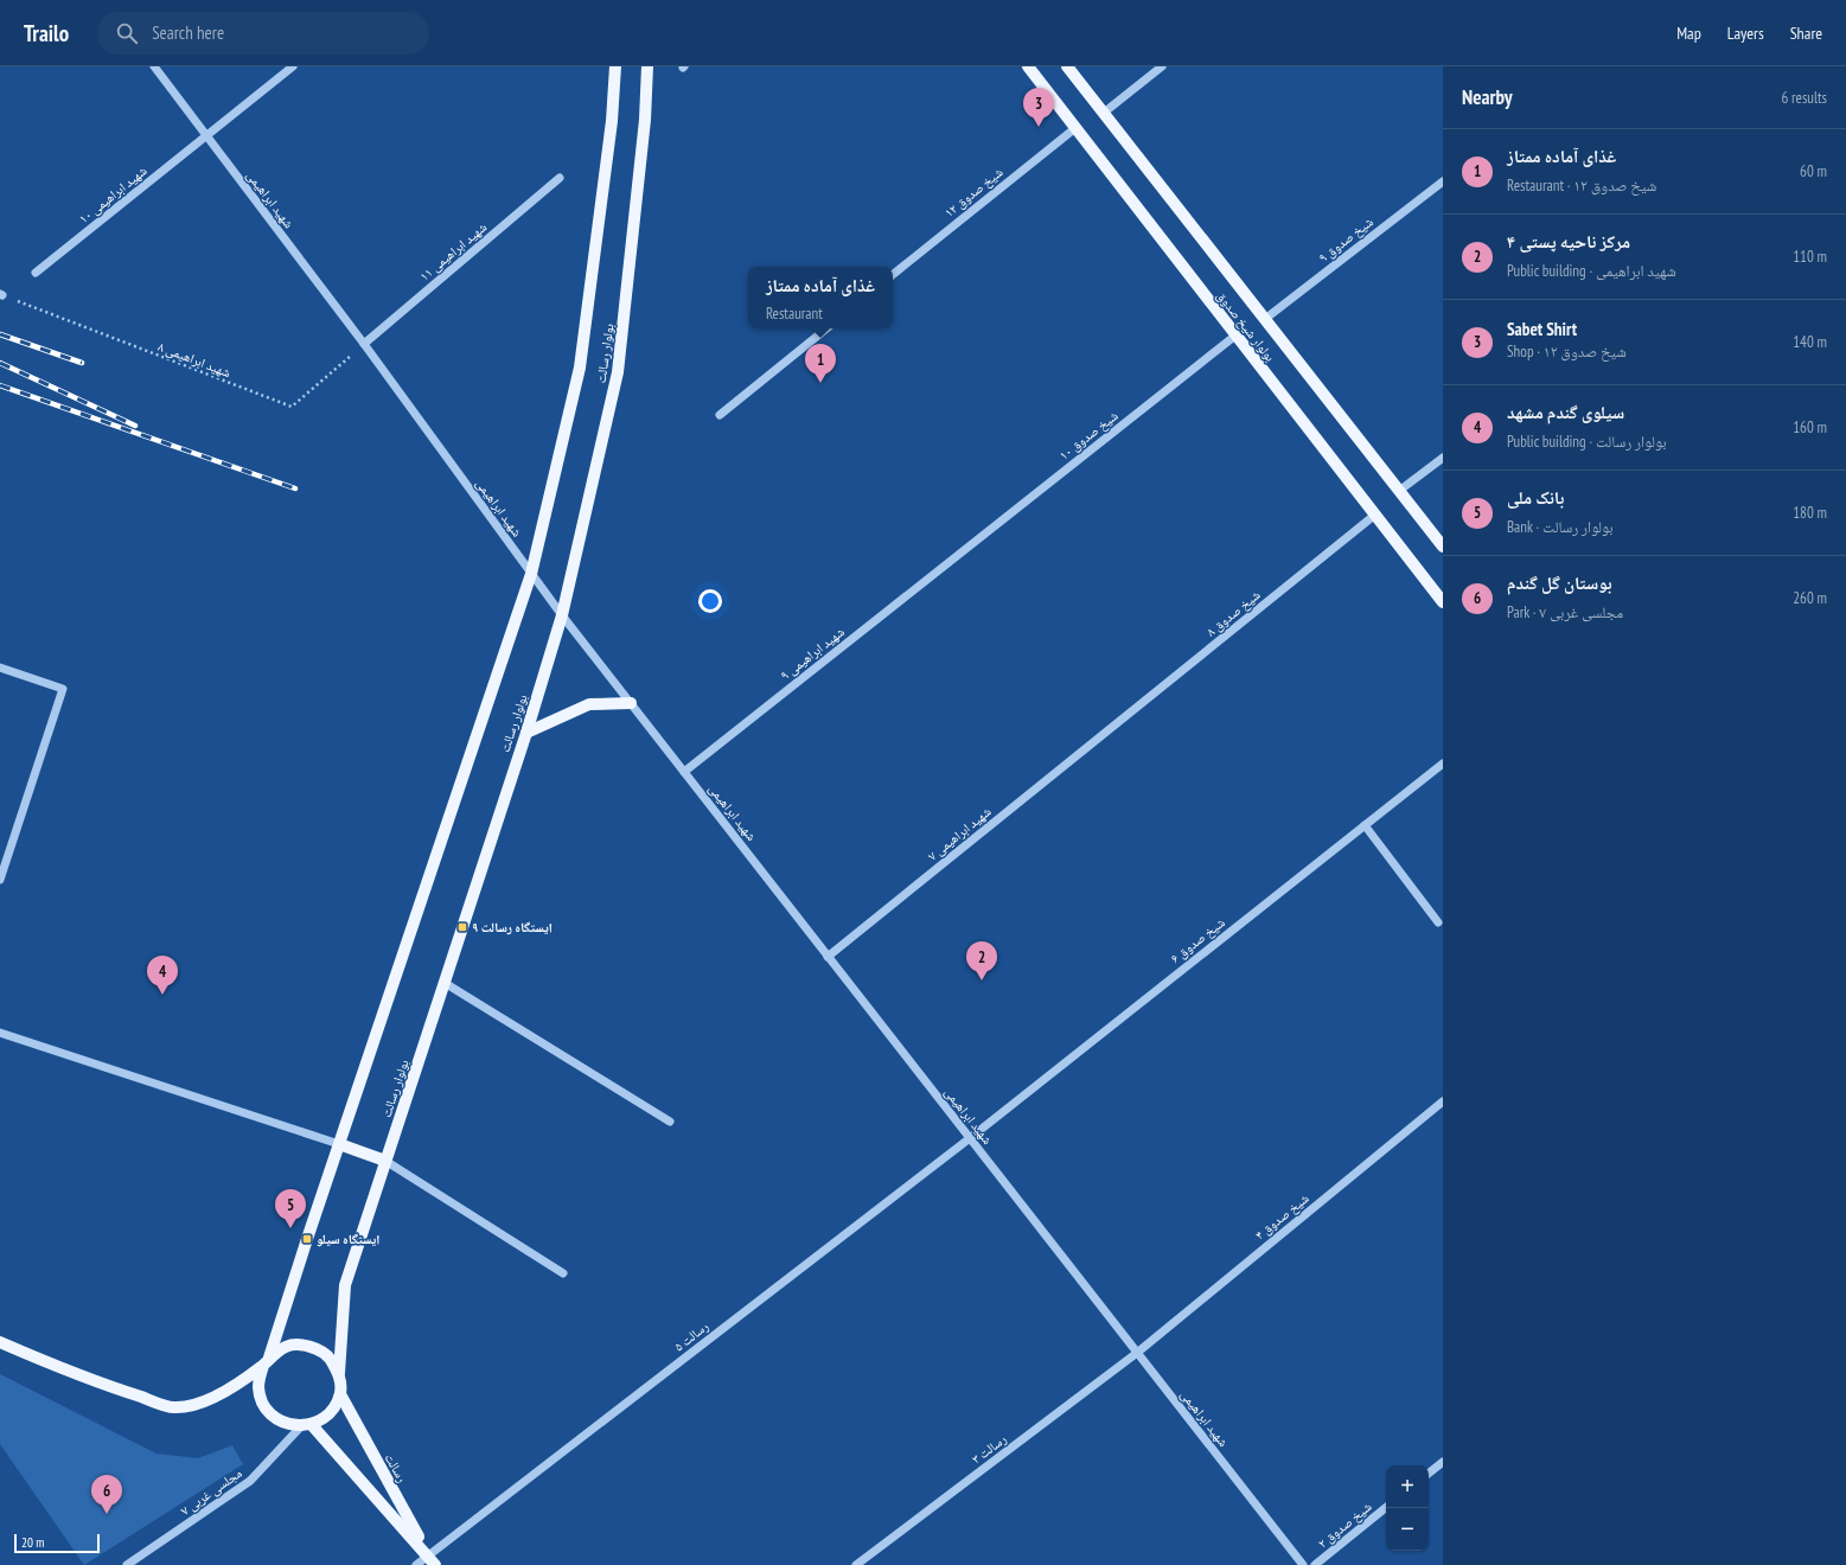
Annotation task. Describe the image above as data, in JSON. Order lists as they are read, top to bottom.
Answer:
{
  "streets": {
    "main road": ["بولوار شیخ صدوق", "بولوار رسالت", "رسالت"],
    "street": [
      "شیخ صدوق ۱۲",
      "شهید ابراهیمی ۱۰",
      "شهید ابراهیمی",
      "شیخ صدوق ۹",
      "شهید ابراهیمی ۱۱",
      "شیخ صدوق ۱۰",
      "شیخ صدوق ۸",
      "شهید ابراهیمی ۹",
      "شهید ابراهیمی ۷",
      "شیخ صدوق ۶",
      "شیخ صدوق ۴",
      "رسالت ۵",
      "رسالت ۳",
      "مجلسی غربی ۷",
      "شیخ صدوق ۲"
    ],
    "path": ["شهید ابراهیمی ۸"]
  },
  "crossings": [
    ["شیخ صدوق ۱۲", "بولوار شیخ صدوق"],
    ["شهید ابراهیمی ۱۰", "شهید ابراهیمی"],
    ["شهید ابراهیمی", "شهید ابراهیمی ۱۱"],
    ["شهید ابراهیمی", "بولوار رسالت"],
    ["شهید ابراهیمی", "شهید ابراهیمی ۸"],
    ["شهید ابراهیمی", "شهید ابراهیمی ۹"],
    ["شهید ابراهیمی", "شهید ابراهیمی ۷"],
    ["شهید ابراهیمی", "شیخ صدوق ۶"],
    ["شهید ابراهیمی", "شیخ صدوق ۴"],
    ["شهید ابراهیمی", "رسالت ۵"],
    ["شهید ابراهیمی", "رسالت ۳"],
    ["شیخ صدوق ۹", "بولوار شیخ صدوق"],
    ["شهید ابراهیمی ۱۱", "شهید ابراهیمی ۸"],
    ["بولوار شیخ صدوق", "شیخ صدوق ۱۰"],
    ["بولوار شیخ صدوق", "شیخ صدوق ۸"],
    ["بولوار رسالت", "رسالت"],
    ["بولوار رسالت", "مجلسی غربی ۷"],
    ["شیخ صدوق ۱۰", "شهید ابراهیمی ۹"],
    ["شیخ صدوق ۸", "شهید ابراهیمی ۷"],
    ["شیخ صدوق ۶", "رسالت ۵"],
    ["شیخ صدوق ۴", "رسالت ۳"],
    ["رسالت ۵", "رسالت"],
    ["رسالت", "مجلسی غربی ۷"]
  ],
  "places": {
    "transit": ["ایستگاه رسالت ۹", "ایستگاه سیلو"]
  },
  "scale_bar": "20 m",
  "page": {
    "header": "Trailo",
    "search": "Search here",
    "nav": ["Map", "Layers", "Share"],
    "heading": ["Nearby", "6 results"],
    "pins": [
      "3",
      "1",
      "2",
      "4",
      "5",
      "6"
    ],
    "list": [
      {
        "mark": "1",
        "name": "غذای آماده ممتاز",
        "note": "Restaurant · شیخ صدوق ۱۲",
        "value": "60 m"
      },
      {
        "mark": "2",
        "name": "مرکز ناحیه پستی ۴",
        "note": "Public building · شهید ابراهیمی",
        "value": "110 m"
      },
      {
        "mark": "3",
        "name": "Sabet Shirt",
        "note": "Shop · شیخ صدوق ۱۲",
        "value": "140 m"
      },
      {
        "mark": "4",
        "name": "سیلوی گندم مشهد",
        "note": "Public building · بولوار رسالت",
        "value": "160 m"
      },
      {
        "mark": "5",
        "name": "بانک ملی",
        "note": "Bank · بولوار رسالت",
        "value": "180 m"
      },
      {
        "mark": "6",
        "name": "بوستان گل گندم",
        "note": "Park · مجلسی غربی ۷",
        "value": "260 m"
      }
    ],
    "popup": ["غذای آماده ممتاز", "Restaurant"],
    "map_buttons": ["+", "−"],
    "scale": "20 m"
  }
}
